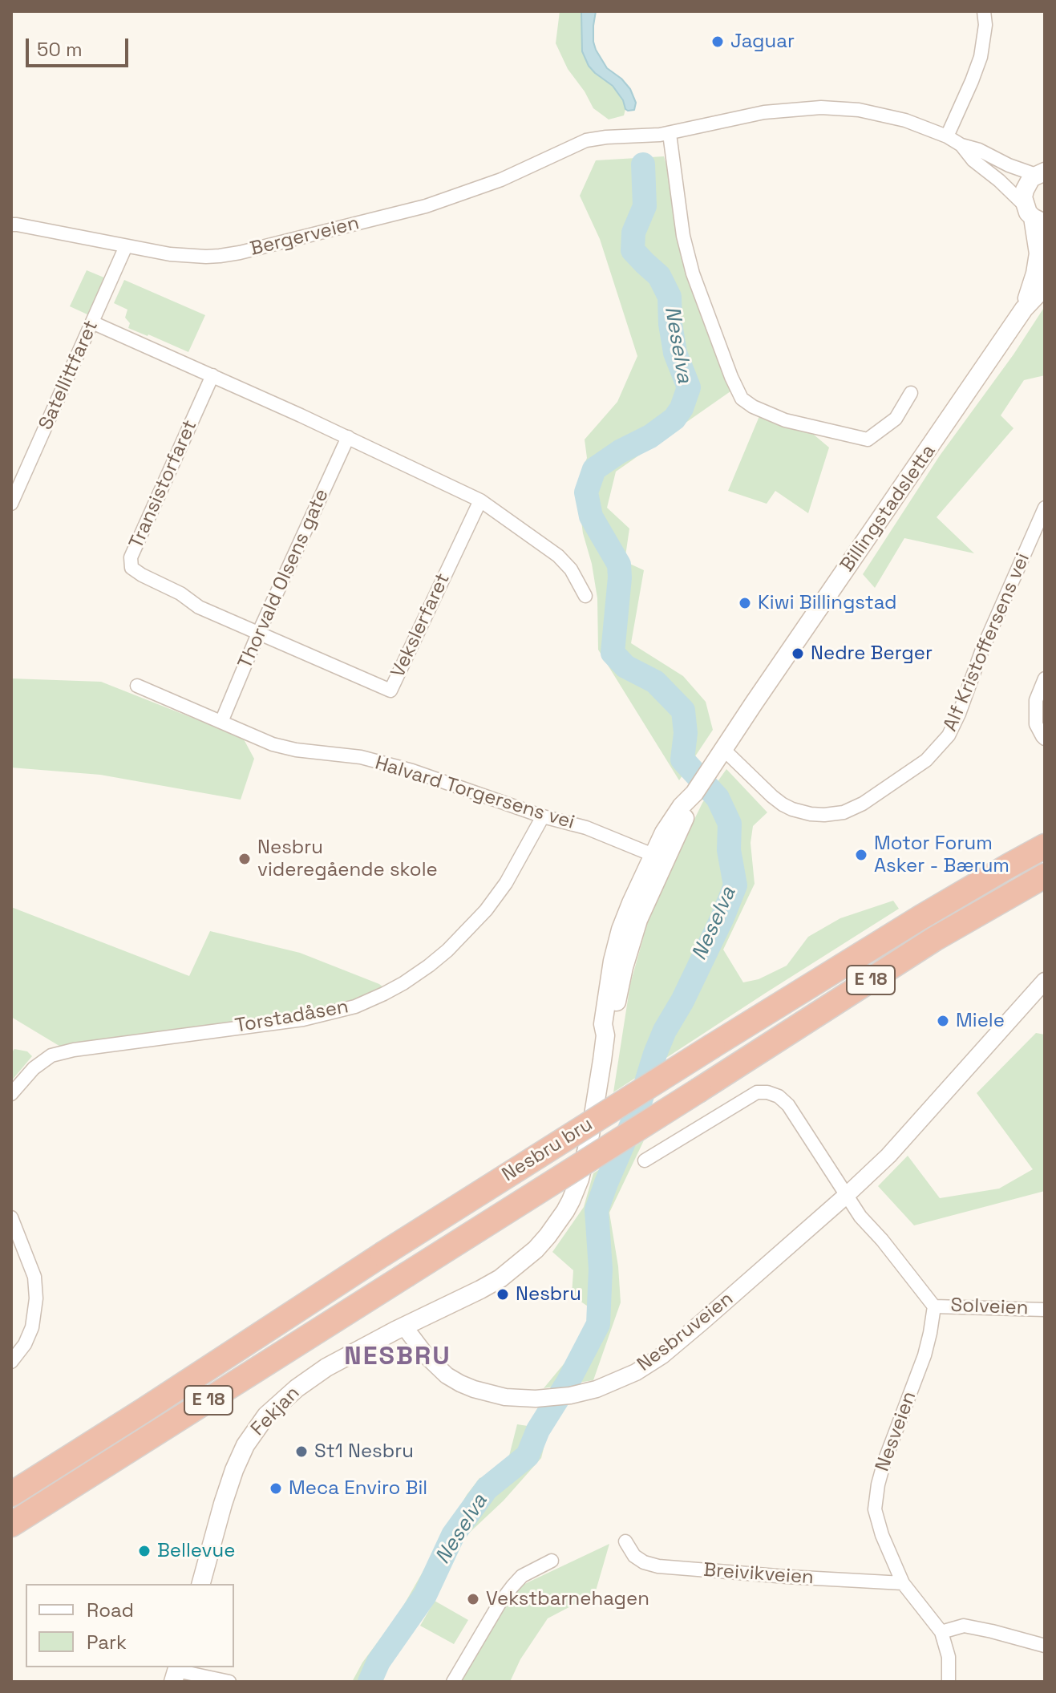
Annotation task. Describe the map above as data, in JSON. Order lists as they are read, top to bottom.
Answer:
{
  "streets": {
    "highway": ["E 18", "Nesbru bru"],
    "main road": ["Billingstadsletta", "Fekjan"],
    "street": [
      "Bergerveien",
      "Satellittfaret",
      "Transistorfaret",
      "Thorvald Olsens gate",
      "Vekslerfaret",
      "Alf Kristoffersens vei",
      "Halvard Torgersens vei",
      "Torstadåsen",
      "Solveien",
      "Nesbruveien",
      "Nesveien",
      "Breivikveien"
    ]
  },
  "crossings": [
    ["Bergerveien", "Satellittfaret"],
    ["Transistorfaret", "Thorvald Olsens gate"],
    ["Transistorfaret", "Vekslerfaret"],
    ["Billingstadsletta", "Alf Kristoffersens vei"],
    ["Billingstadsletta", "Halvard Torgersens vei"],
    ["Thorvald Olsens gate", "Vekslerfaret"],
    ["Thorvald Olsens gate", "Halvard Torgersens vei"],
    ["Halvard Torgersens vei", "Torstadåsen"],
    ["Solveien", "Nesveien"],
    ["Nesbruveien", "Fekjan"],
    ["Nesveien", "Breivikveien"]
  ],
  "districts": ["NESBRU"],
  "water": ["Neselva"],
  "places": [
    "Jaguar",
    "Kiwi Billingstad",
    "Nedre Berger",
    "Motor Forum Asker - Bærum",
    "Nesbru videregående skole",
    "Miele",
    "Nesbru",
    "St1 Nesbru",
    "Meca Enviro Bil",
    "Bellevue",
    "Vekstbarnehagen"
  ],
  "legend": ["Road", "Park"],
  "scale_bar": "50 m"
}
